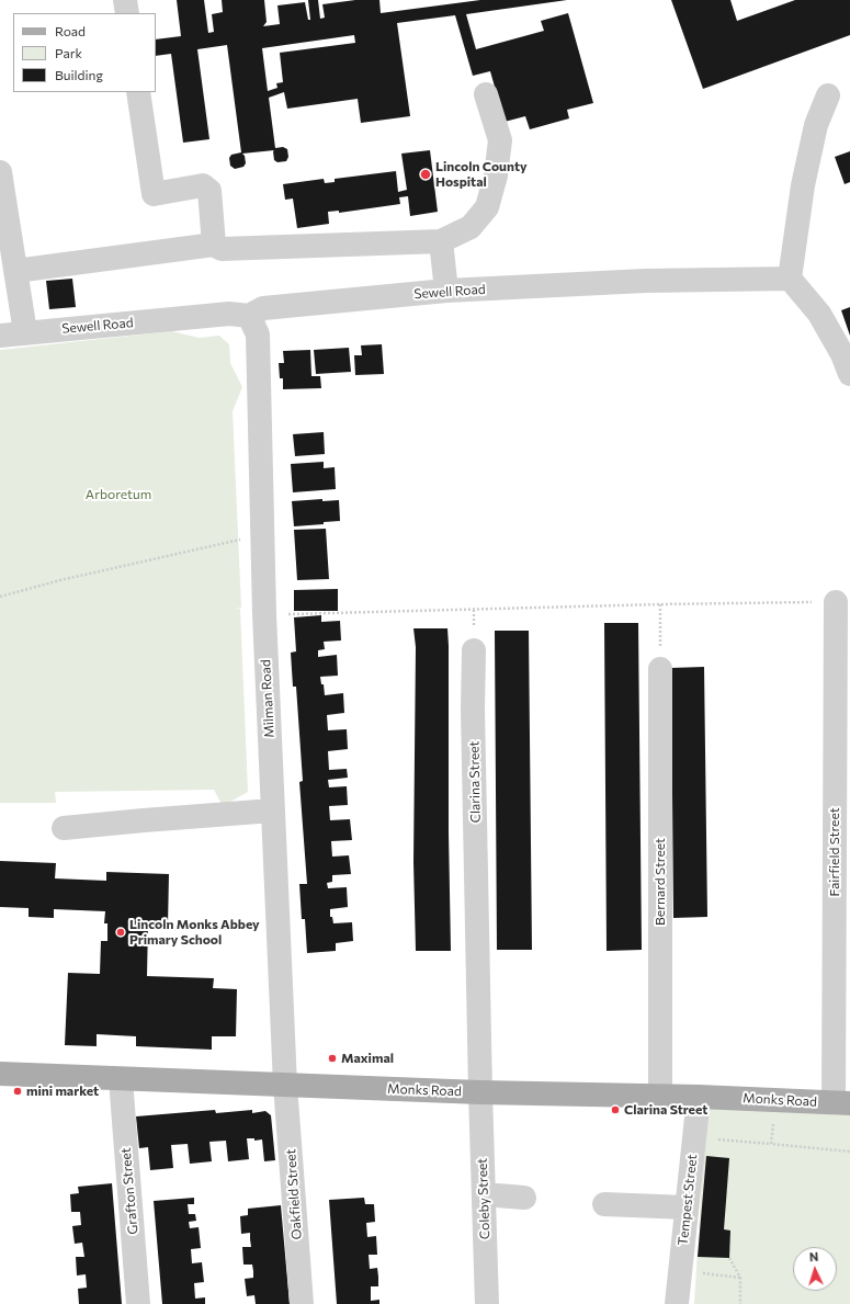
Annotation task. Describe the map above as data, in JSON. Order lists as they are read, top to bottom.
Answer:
{
  "streets": {
    "main road": ["Monks Road"],
    "street": [
      "Sewell Road",
      "Milman Road",
      "Clarina Street",
      "Fairfield Street",
      "Bernard Street",
      "Grafton Street",
      "Oakfield Street",
      "Coleby Street",
      "Tempest Street"
    ]
  },
  "crossings": [
    ["Sewell Road", "Milman Road"],
    ["Milman Road", "Monks Road"],
    ["Milman Road", "Oakfield Street"],
    ["Clarina Street", "Monks Road"],
    ["Clarina Street", "Coleby Street"],
    ["Fairfield Street", "Monks Road"],
    ["Bernard Street", "Monks Road"],
    ["Monks Road", "Grafton Street"],
    ["Monks Road", "Oakfield Street"],
    ["Monks Road", "Coleby Street"],
    ["Monks Road", "Tempest Street"]
  ],
  "parks": ["Arboretum"],
  "places": [
    "Lincoln County Hospital",
    "Lincoln Monks Abbey Primary School",
    "Maximal",
    "mini market",
    "Clarina Street"
  ],
  "legend": ["Road", "Park", "Building"],
  "north": "top"
}
